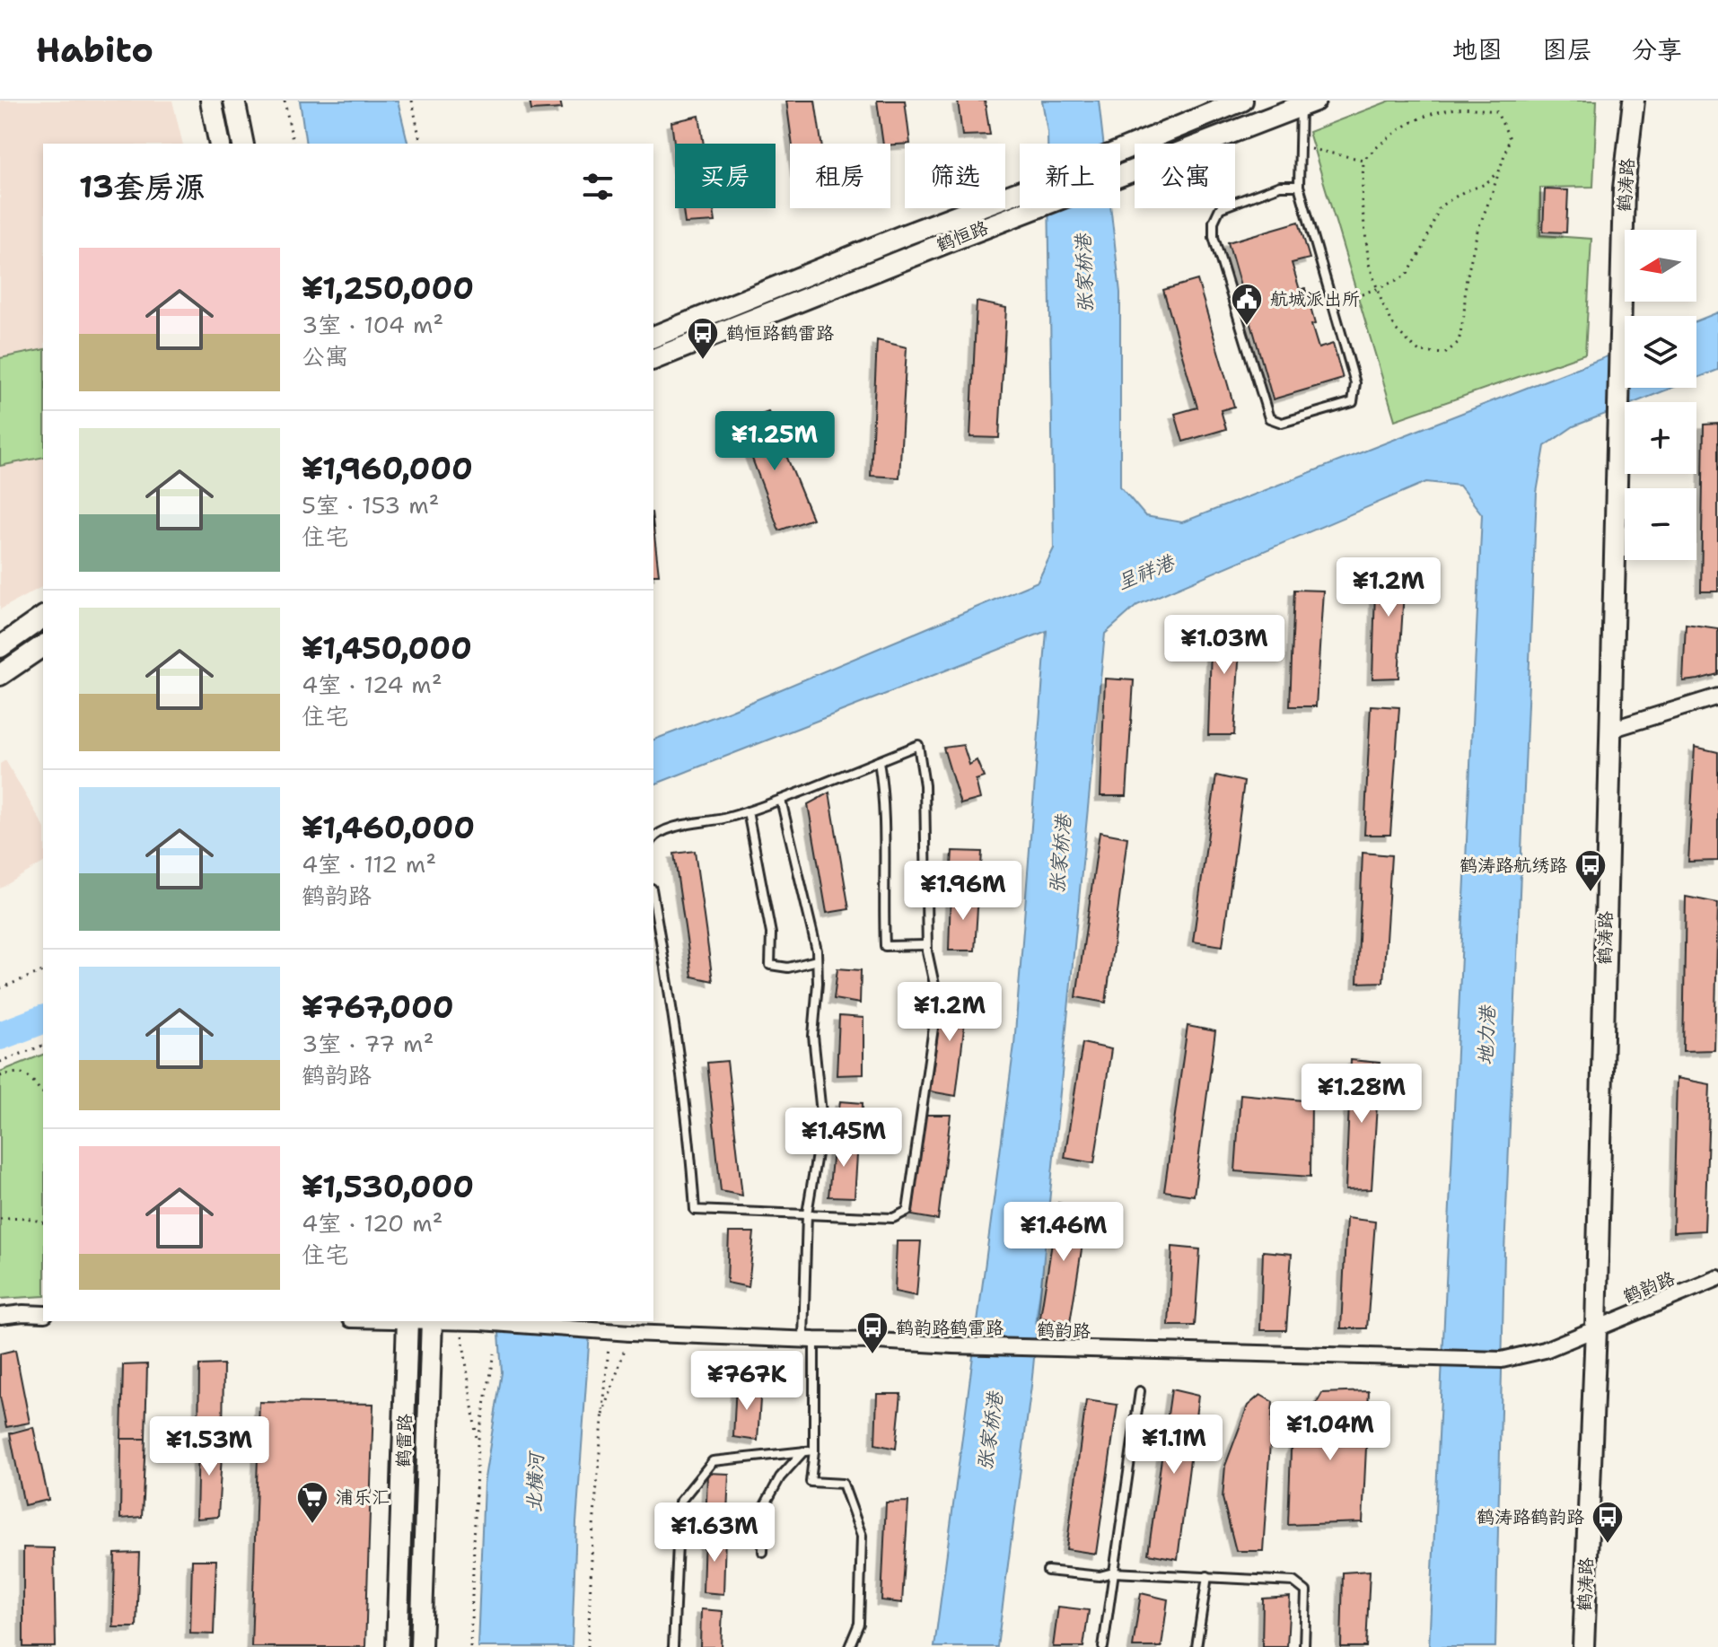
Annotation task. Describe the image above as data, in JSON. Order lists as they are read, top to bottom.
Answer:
{
  "streets": {
    "street": [
      "鹤涛路",
      "鹤恒路",
      "鹤韵路",
      "鹤雷路"
    ]
  },
  "crossings": [
    ["鹤涛路", "鹤韵路"]
  ],
  "water": [
    "张家桥港",
    "呈祥港",
    "地力港",
    "北横河"
  ],
  "places": {
    "public building": ["航城派出所"],
    "bus stop": [
      "鹤恒路鹤雷路",
      "鹤涛路航绣路",
      "鹤韵路鹤雷路",
      "鹤涛路鹤韵路"
    ],
    "supermarket": ["浦乐汇"]
  },
  "north": "left",
  "page": {
    "header": "Habito",
    "nav": ["地图", "图层", "分享"],
    "chip": [
      "买房",
      "租房",
      "筛选",
      "新上",
      "公寓"
    ],
    "heading": "13套房源",
    "map_buttons": ["+", "−"],
    "list": [
      {
        "name": "¥1,250,000",
        "note": "3室 · 104 m² · 公寓"
      },
      {
        "name": "¥1,960,000",
        "note": "5室 · 153 m² · 住宅"
      },
      {
        "name": "¥1,450,000",
        "note": "4室 · 124 m² · 住宅"
      },
      {
        "name": "¥1,460,000",
        "note": "4室 · 112 m² · 鹤韵路"
      },
      {
        "name": "¥767,000",
        "note": "3室 · 77 m² · 鹤韵路"
      },
      {
        "name": "¥1,530,000",
        "note": "4室 · 120 m² · 住宅"
      }
    ],
    "price": [
      "¥1.25M",
      "¥1.2M",
      "¥1.03M",
      "¥1.96M",
      "¥1.2M",
      "¥1.28M",
      "¥1.45M",
      "¥1.46M",
      "¥767K",
      "¥1.04M",
      "¥1.1M",
      "¥1.53M",
      "¥1.63M"
    ]
  }
}
